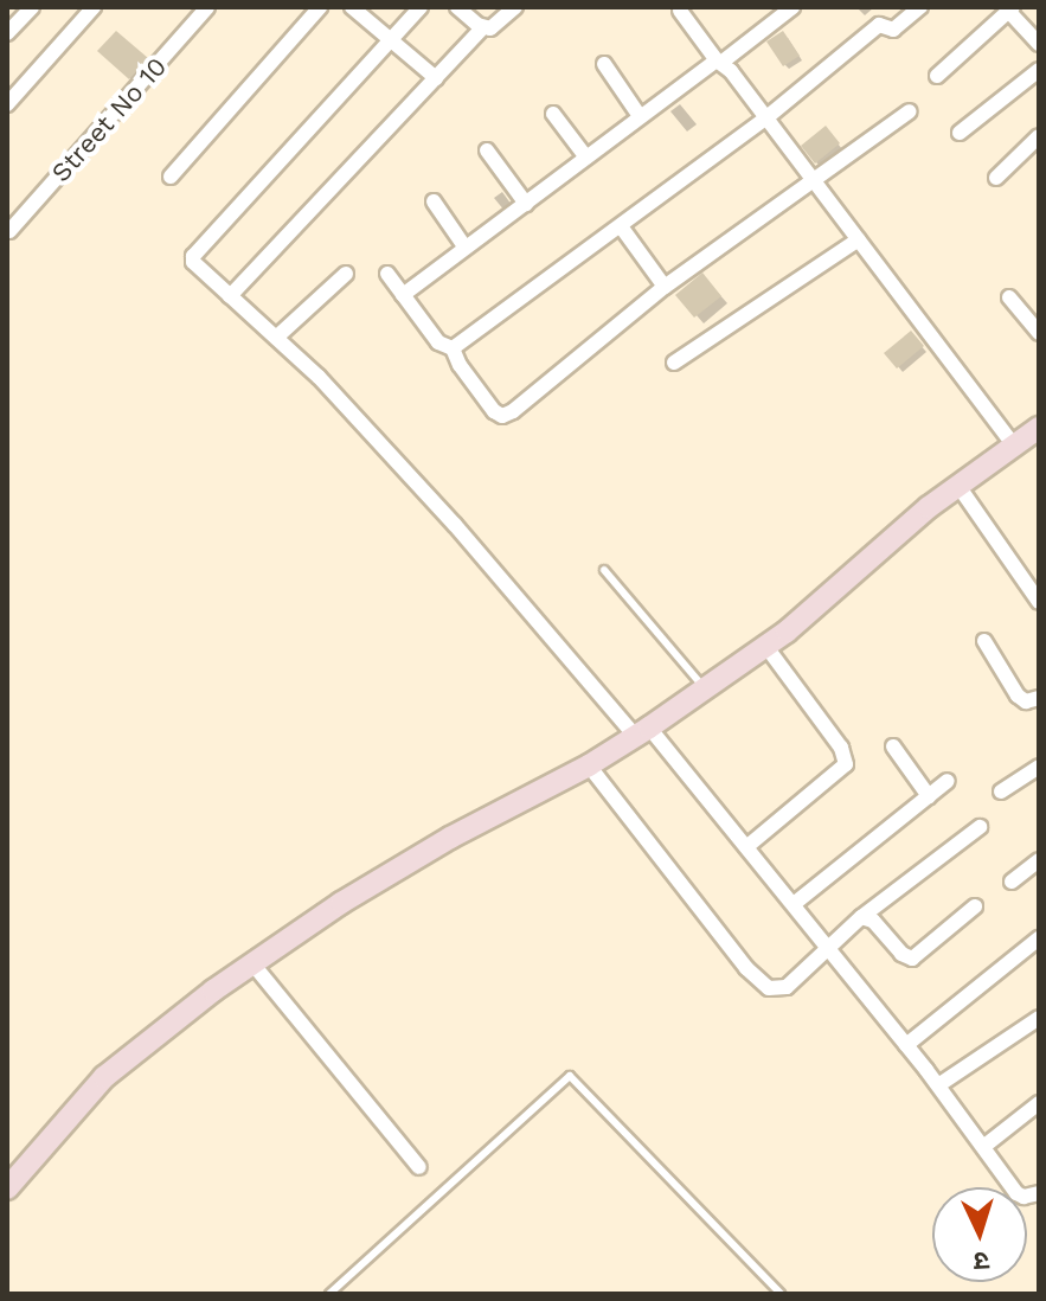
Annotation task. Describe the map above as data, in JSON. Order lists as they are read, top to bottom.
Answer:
{
  "streets": {
    "street": ["Street No 10"]
  },
  "north": "bottom"
}
